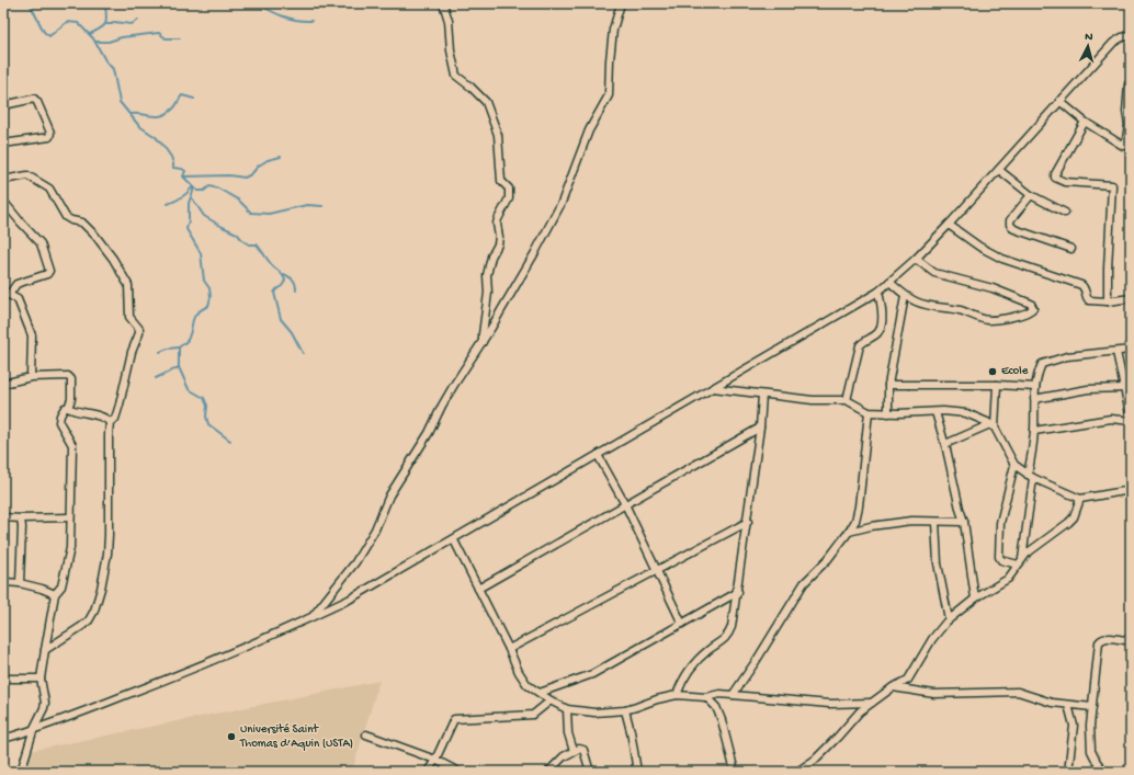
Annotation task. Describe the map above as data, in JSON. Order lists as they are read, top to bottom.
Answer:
{
  "places": ["Ecole", "Université Saint Thomas d’Aquin (USTA)"],
  "north": "top"
}
